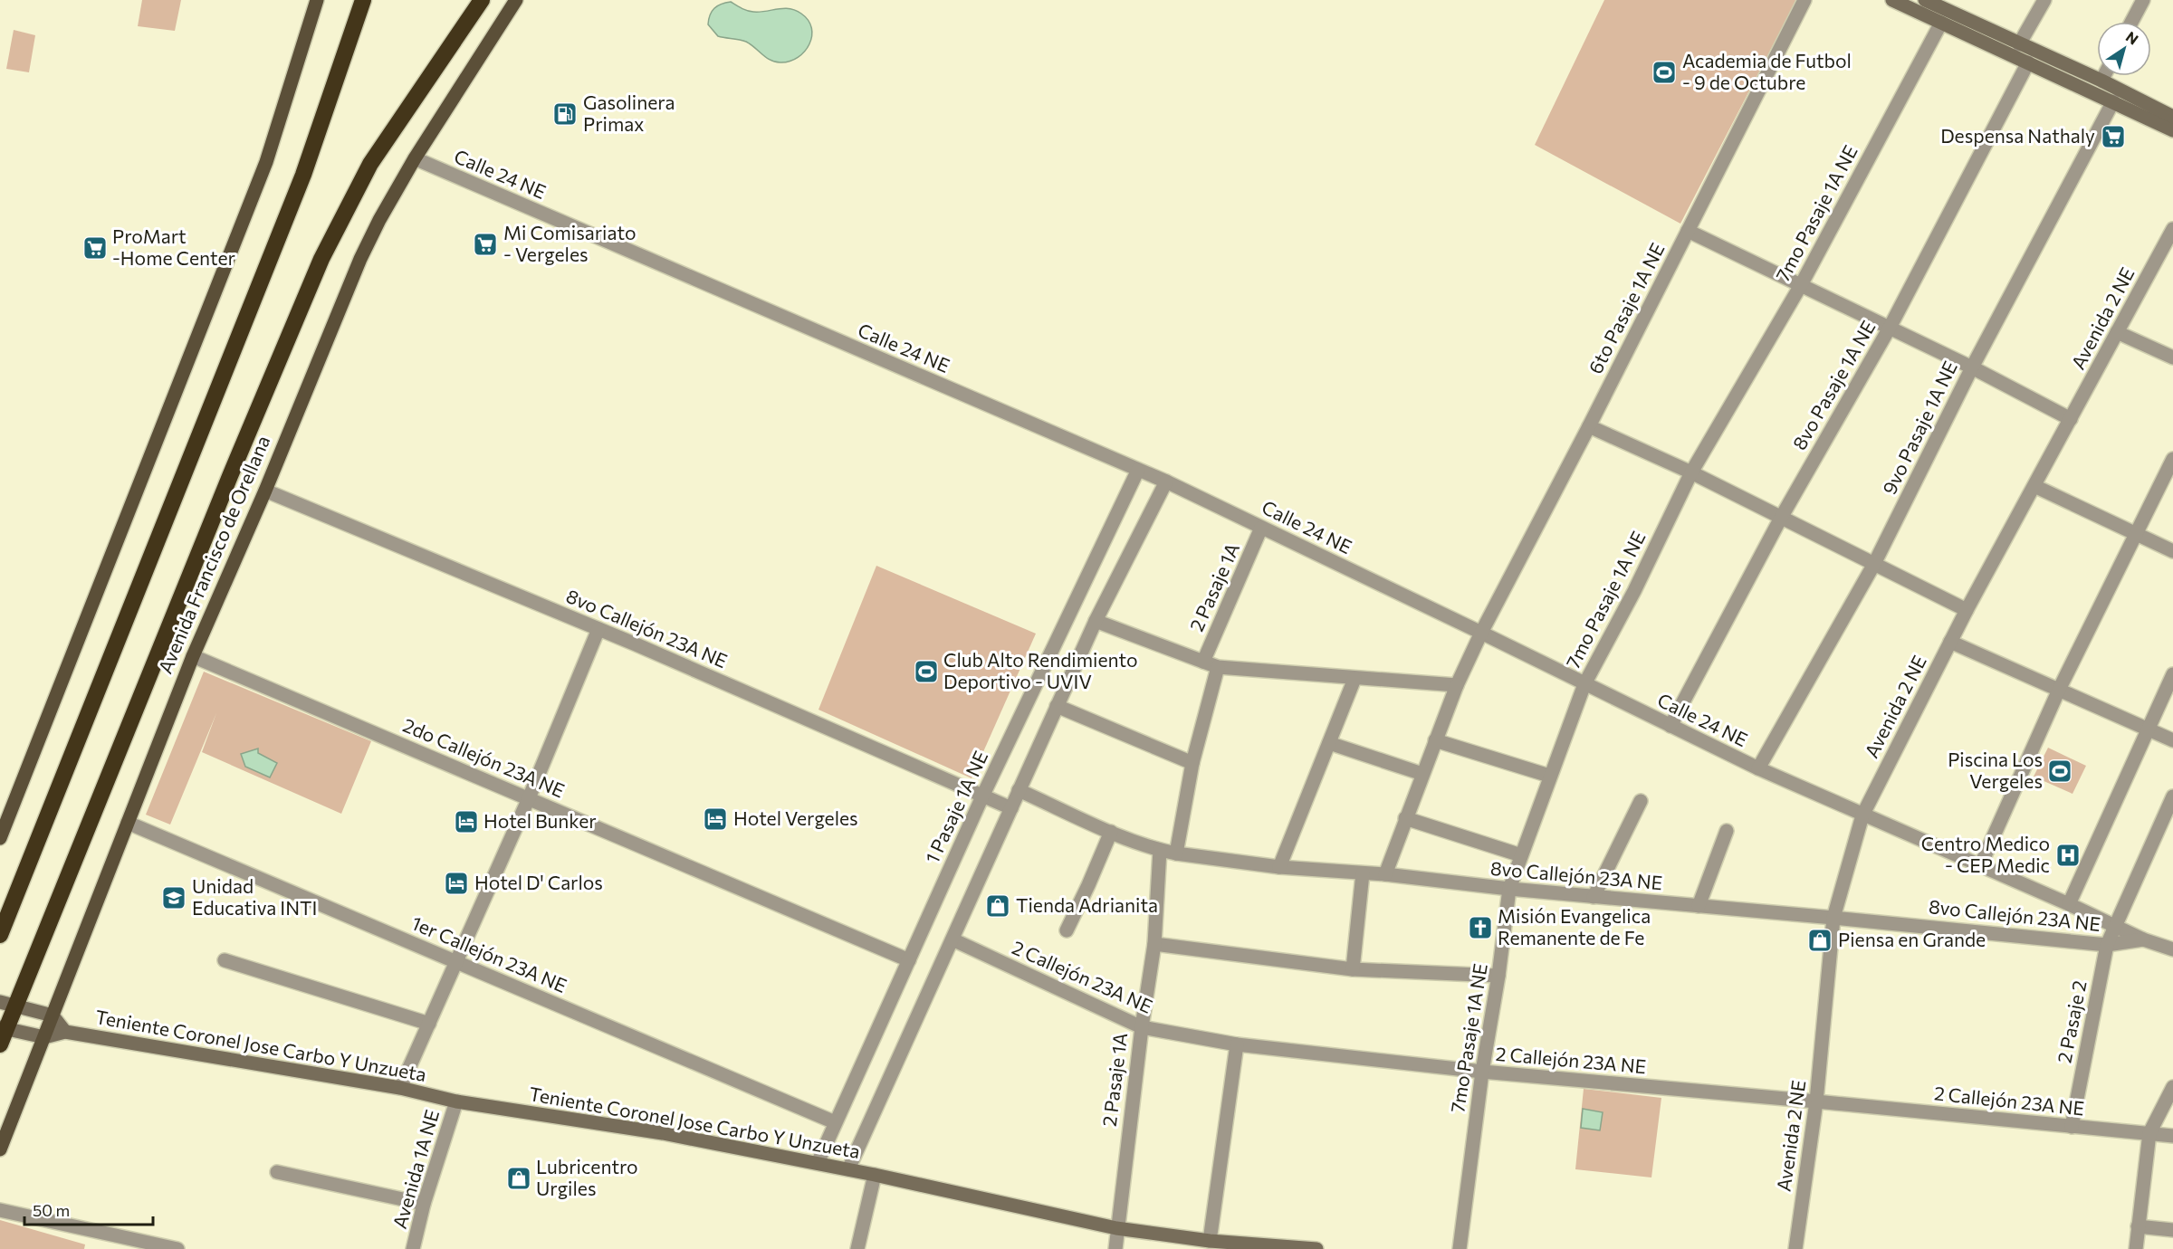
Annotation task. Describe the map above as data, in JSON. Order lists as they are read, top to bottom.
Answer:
{
  "streets": {
    "highway": ["Avenida Francisco de Orellana"],
    "street": [
      "Calle 24 NE",
      "7mo Pasaje 1A NE",
      "6to Pasaje 1A NE",
      "Avenida 2 NE",
      "8vo Pasaje 1A NE",
      "9vo Pasaje 1A NE",
      "2 Pasaje 1A",
      "8vo Callejón 23A NE",
      "2do Callejón 23A NE",
      "1 Pasaje 1A NE",
      "1er Callejón 23A NE",
      "2 Callejón 23A NE",
      "2 Pasaje 2",
      "Teniente Coronel Jose Carbo Y Unzueta",
      "Avenida 1A NE"
    ]
  },
  "crossings": [
    ["Calle 24 NE", "7mo Pasaje 1A NE"],
    ["Calle 24 NE", "6to Pasaje 1A NE"],
    ["Calle 24 NE", "Avenida 2 NE"],
    ["Calle 24 NE", "8vo Pasaje 1A NE"],
    ["Calle 24 NE", "9vo Pasaje 1A NE"],
    ["Calle 24 NE", "Avenida Francisco de Orellana"],
    ["Calle 24 NE", "2 Pasaje 1A"],
    ["Calle 24 NE", "8vo Callejón 23A NE"],
    ["Calle 24 NE", "1 Pasaje 1A NE"],
    ["Calle 24 NE", "2 Pasaje 2"],
    ["7mo Pasaje 1A NE", "8vo Callejón 23A NE"],
    ["7mo Pasaje 1A NE", "2 Callejón 23A NE"],
    ["6to Pasaje 1A NE", "8vo Callejón 23A NE"],
    ["Avenida 2 NE", "8vo Callejón 23A NE"],
    ["Avenida 2 NE", "2 Callejón 23A NE"],
    ["Avenida Francisco de Orellana", "8vo Callejón 23A NE"],
    ["Avenida Francisco de Orellana", "2do Callejón 23A NE"],
    ["Avenida Francisco de Orellana", "1er Callejón 23A NE"],
    ["Avenida Francisco de Orellana", "Teniente Coronel Jose Carbo Y Unzueta"],
    ["2 Pasaje 1A", "8vo Callejón 23A NE"],
    ["2 Pasaje 1A", "2 Callejón 23A NE"],
    ["2 Pasaje 1A", "Teniente Coronel Jose Carbo Y Unzueta"],
    ["8vo Callejón 23A NE", "1 Pasaje 1A NE"],
    ["8vo Callejón 23A NE", "2 Pasaje 2"],
    ["2do Callejón 23A NE", "1 Pasaje 1A NE"],
    ["1 Pasaje 1A NE", "1er Callejón 23A NE"],
    ["1 Pasaje 1A NE", "Teniente Coronel Jose Carbo Y Unzueta"],
    ["2 Callejón 23A NE", "2 Pasaje 2"],
    ["Teniente Coronel Jose Carbo Y Unzueta", "Avenida 1A NE"]
  ],
  "places": {
    "sports": ["Academia de Futbol - 9 de Octubre", "Club Alto Rendimiento Deportivo - UVIV", "Piscina Los Vergeles"],
    "fuel station": ["Gasolinera Primax"],
    "supermarket": ["Despensa Nathaly", "Mi Comisariato - Vergeles", "ProMart -Home Center"],
    "hotel": ["Hotel Vergeles", "Hotel Bunker", "Hotel D' Carlos"],
    "hospital": ["Centro Medico - CEP Medic"],
    "school or university": ["Unidad Educativa INTI"],
    "shop": ["Tienda Adrianita", "Piensa en Grande", "Lubricentro Urgiles"],
    "church": ["Misión Evangelica Remanente de Fe"]
  },
  "scale_bar": "50 m",
  "north": "top right"
}
